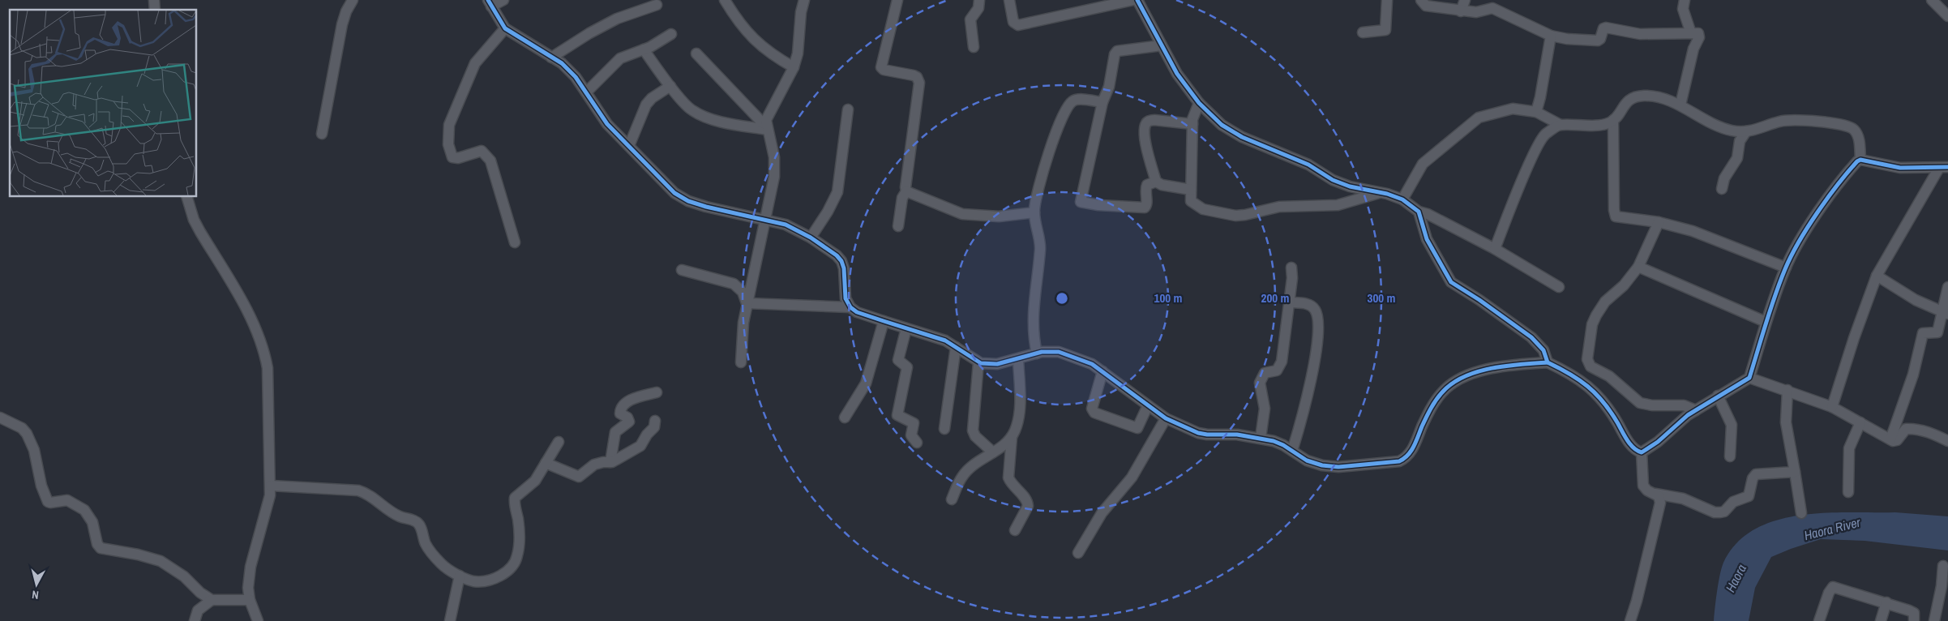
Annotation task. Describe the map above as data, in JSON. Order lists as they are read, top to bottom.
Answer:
{
  "water": ["Haora River", "Haora"],
  "north": "bottom",
  "rings": ["100 m", "200 m", "300 m"]
}
